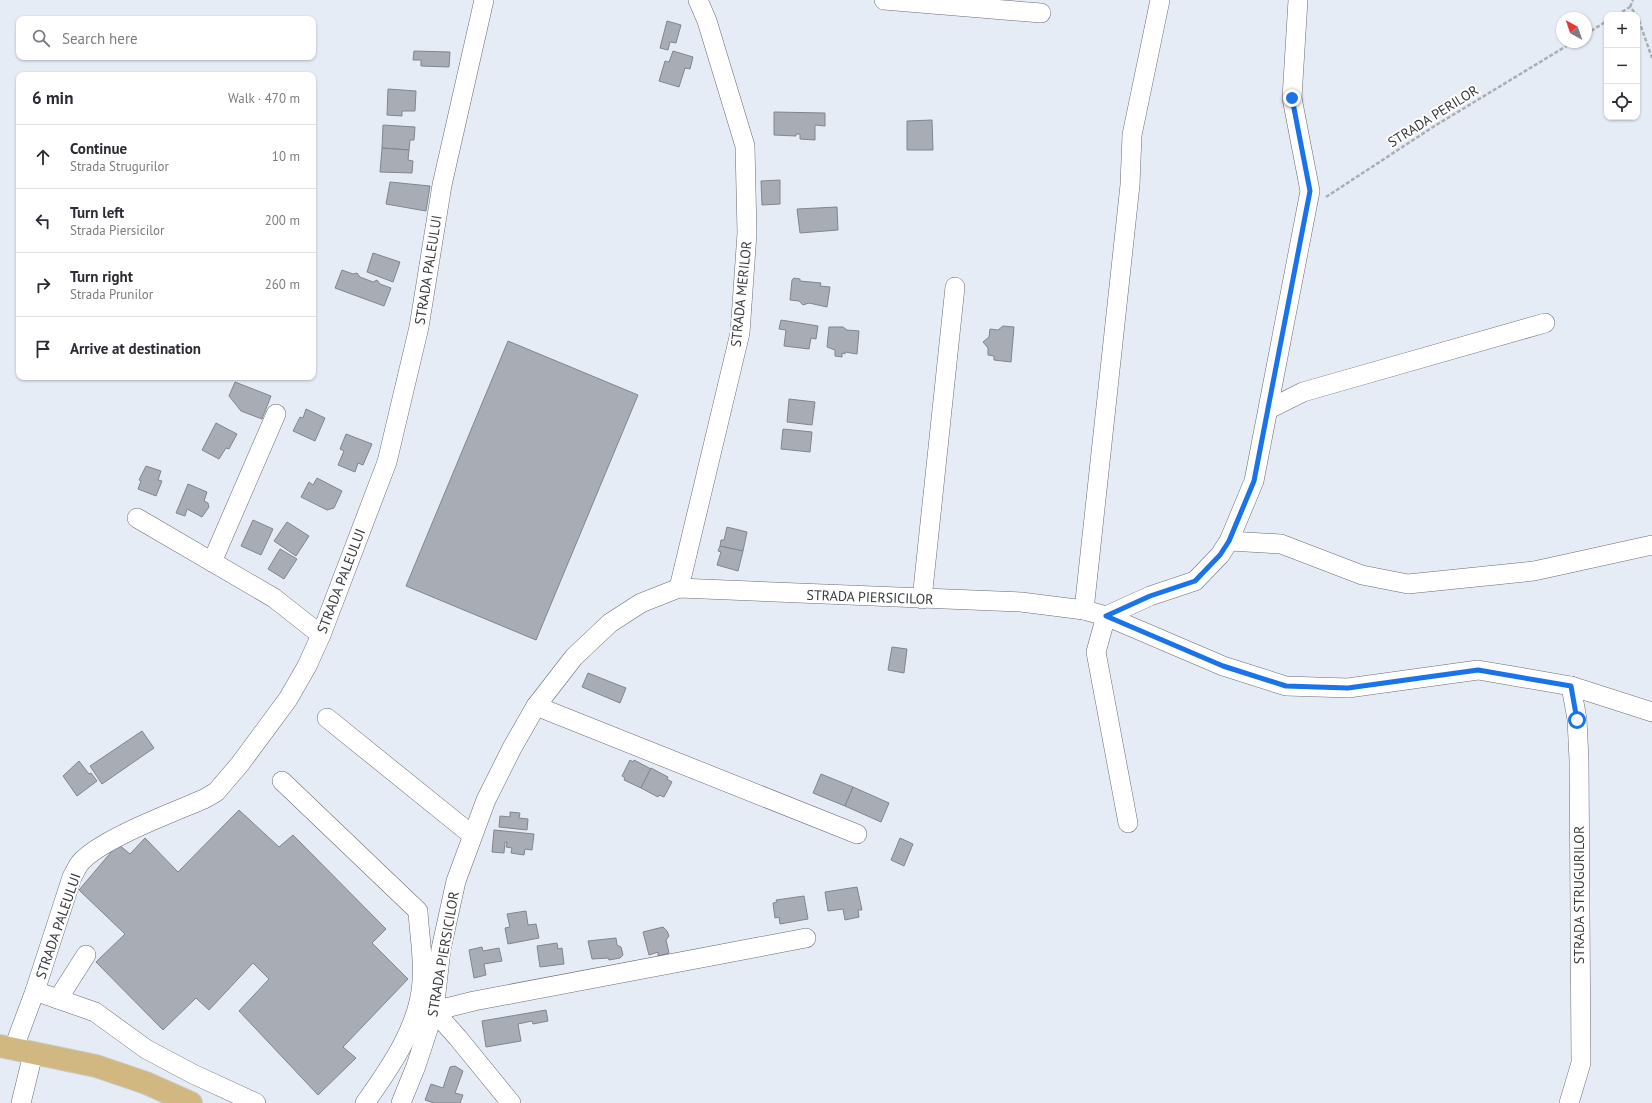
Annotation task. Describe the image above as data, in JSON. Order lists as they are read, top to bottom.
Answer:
{
  "streets": {
    "street": [
      "STRADA PALEULUI",
      "STRADA MERILOR",
      "STRADA PIERSICILOR",
      "STRADA STRUGURILOR"
    ],
    "path": ["STRADA PERILOR"]
  },
  "crossings": [
    ["STRADA MERILOR", "STRADA PIERSICILOR"],
    ["STRADA PIERSICILOR", "STRADA STRUGURILOR"]
  ],
  "north": "top left",
  "page": {
    "map_buttons": ["+", "−"],
    "search": "Search here",
    "heading": ["6 min", "Walk · 470 m"],
    "list": [
      ["Continue", "Strada Strugurilor", "10 m"],
      ["Turn left", "Strada Piersicilor", "200 m"],
      ["Turn right", "Strada Prunilor", "260 m"],
      "Arrive at destination"
    ]
  }
}
